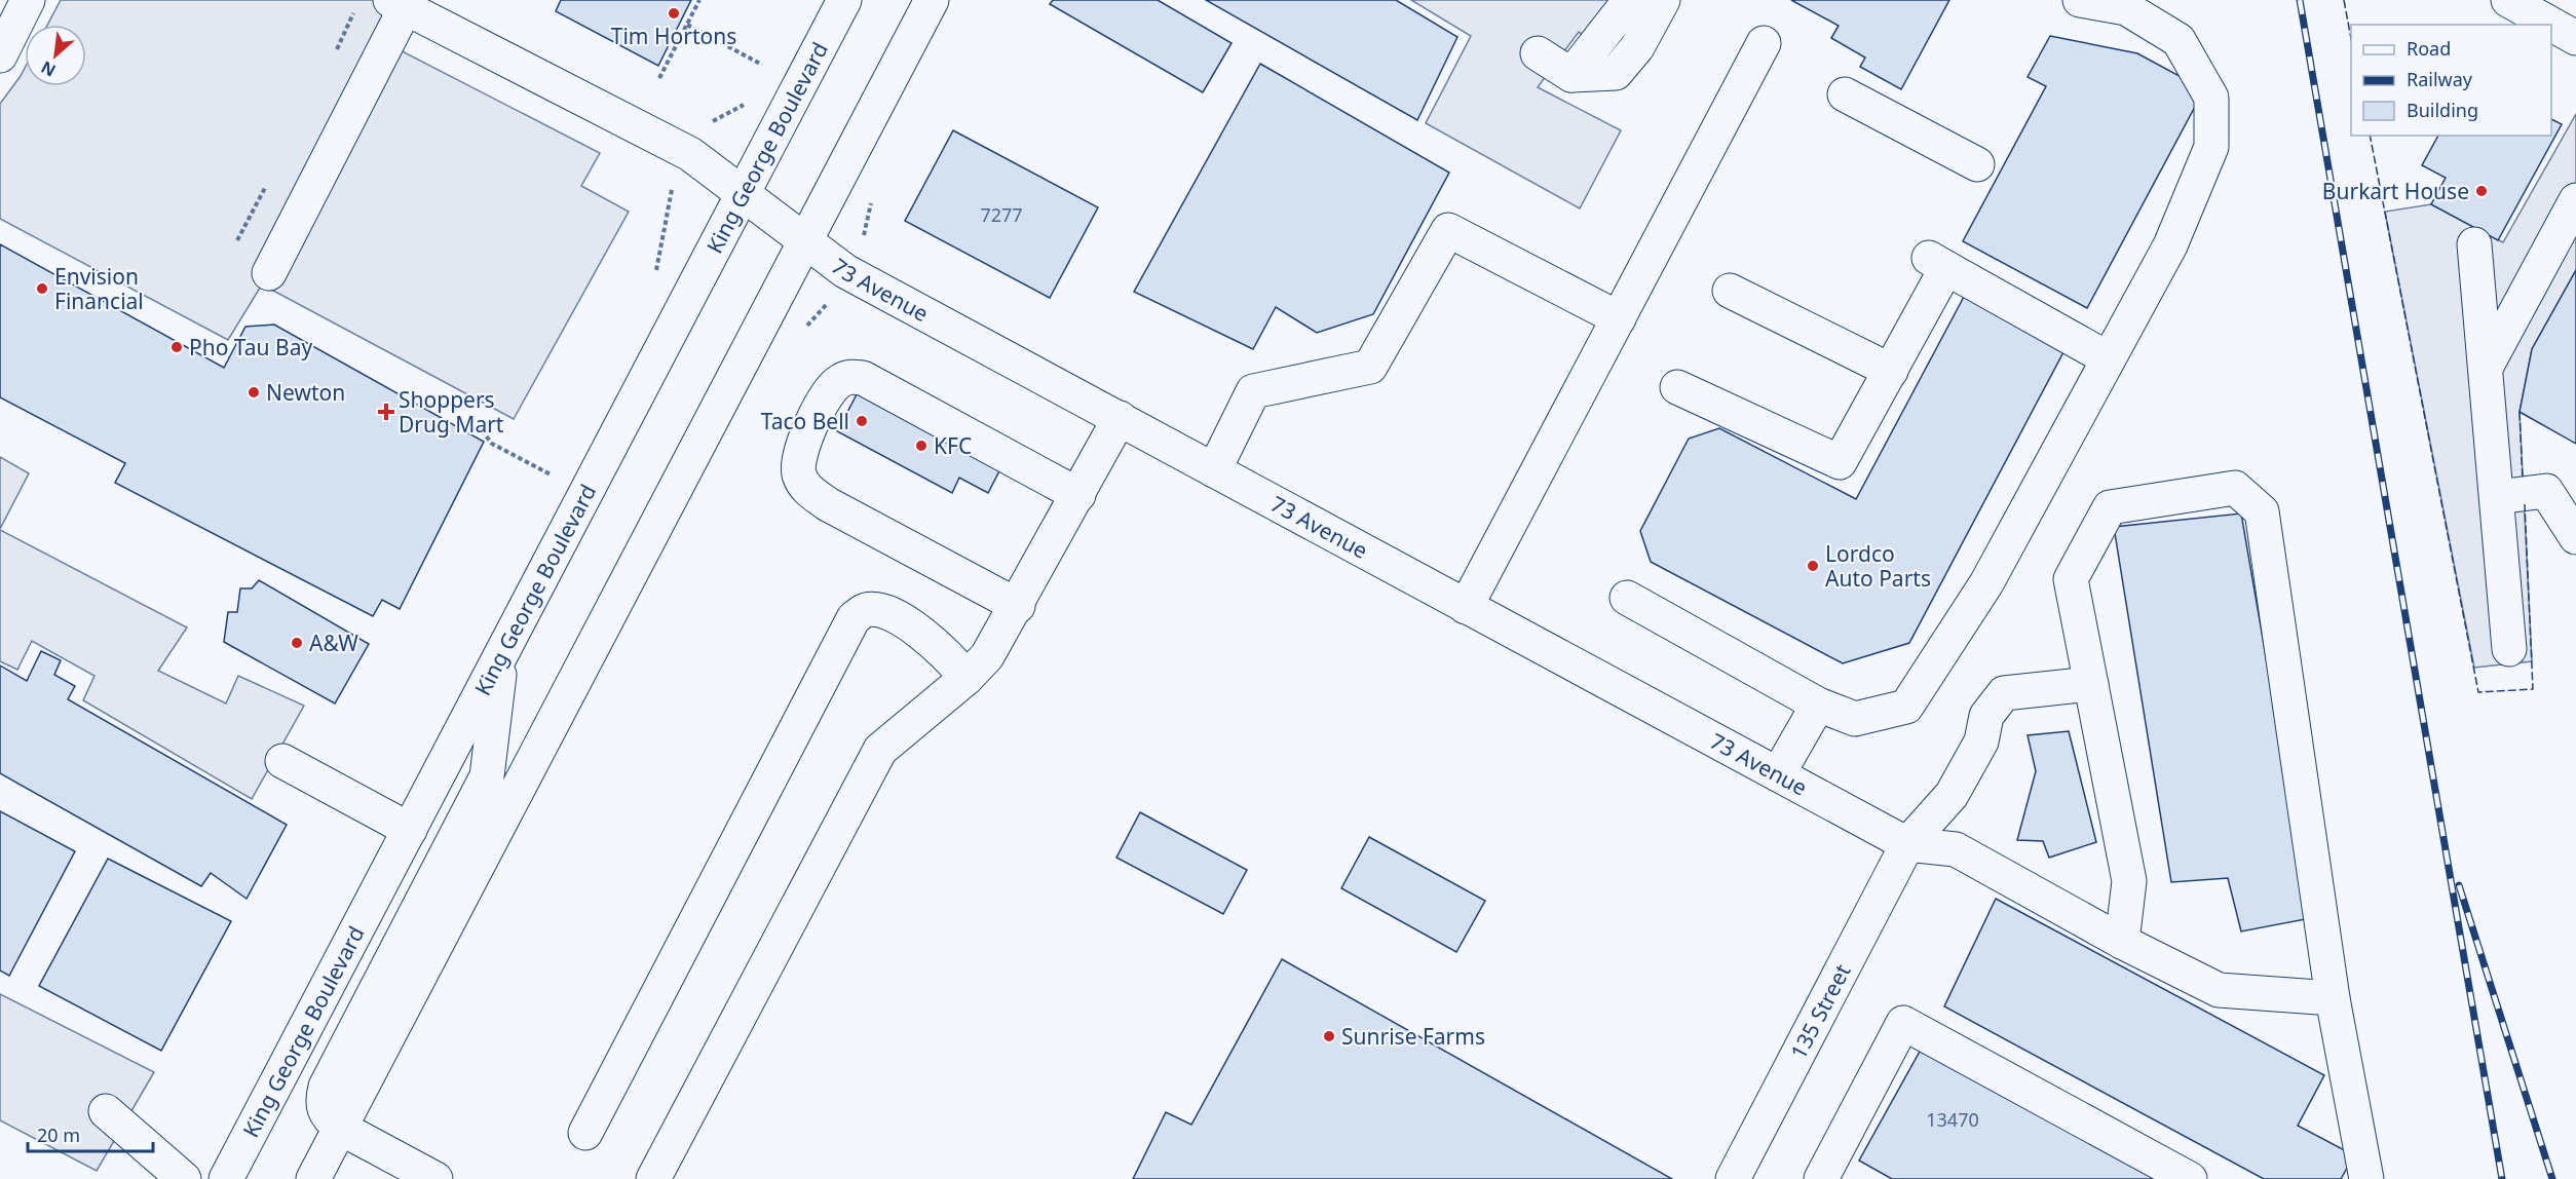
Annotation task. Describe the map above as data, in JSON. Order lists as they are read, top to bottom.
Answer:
{
  "streets": {
    "main road": ["King George Boulevard", "73 Avenue", "135 Street"]
  },
  "crossings": [
    ["King George Boulevard", "73 Avenue"],
    ["73 Avenue", "135 Street"]
  ],
  "places": {
    "other": [
      "Tim Hortons",
      "Burkart House",
      "Envision Financial",
      "Pho Tau Bay",
      "Newton",
      "Taco Bell",
      "KFC",
      "Lordco Auto Parts",
      "A&W",
      "Sunrise Farms"
    ],
    "health": ["Shoppers Drug Mart"]
  },
  "house_numbers": ["7277", "13470"],
  "legend": ["Road", "Railway", "Building"],
  "scale_bar": "20 m",
  "north": "bottom left"
}
